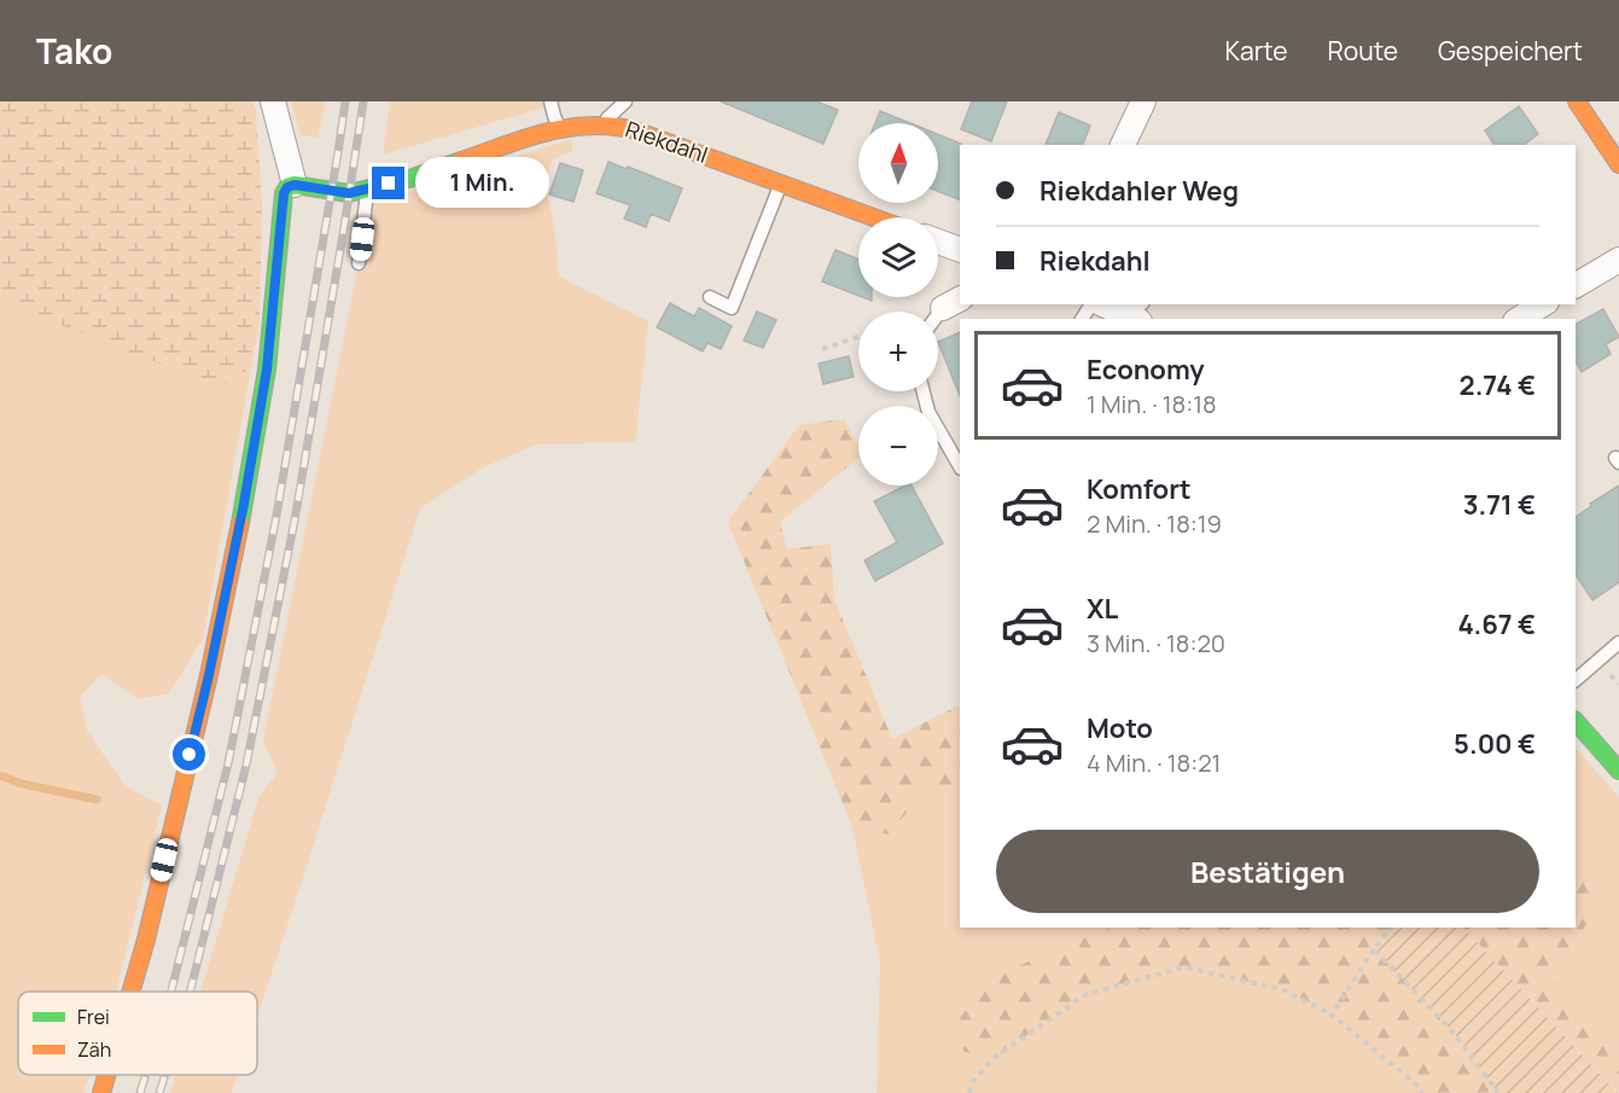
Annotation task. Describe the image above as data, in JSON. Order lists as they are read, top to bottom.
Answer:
{
  "streets": {
    "street": ["Riekdahl"]
  },
  "legend": ["Frei", "Zäh"],
  "north": "top",
  "page": {
    "header": "Tako",
    "nav": ["Karte", "Route", "Gespeichert"],
    "map_buttons": ["+", "−"],
    "banner": ["Riekdahler Weg", "Riekdahl"],
    "bubble": "1 Min.",
    "list": [
      {
        "name": "Economy",
        "note": "1 Min. · 18:18",
        "value": "2.74 €"
      },
      {
        "name": "Komfort",
        "note": "2 Min. · 18:19",
        "value": "3.71 €"
      },
      {
        "name": "XL",
        "note": "3 Min. · 18:20",
        "value": "4.67 €"
      },
      {
        "name": "Moto",
        "note": "4 Min. · 18:21",
        "value": "5.00 €"
      }
    ],
    "buttons": "Bestätigen"
  }
}
